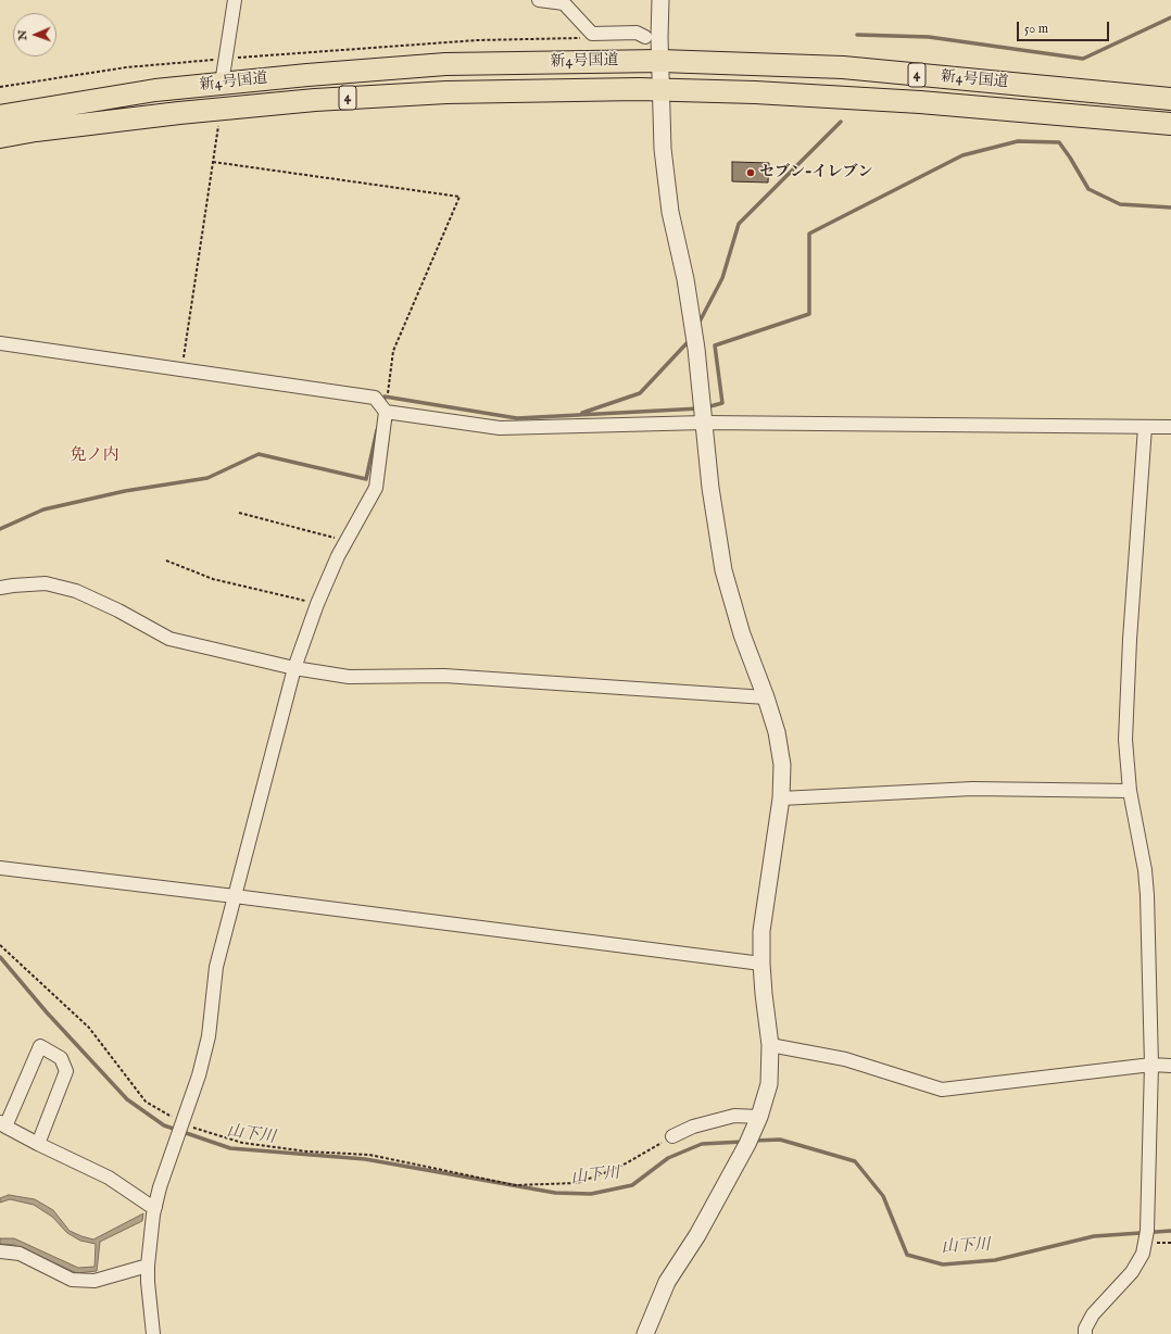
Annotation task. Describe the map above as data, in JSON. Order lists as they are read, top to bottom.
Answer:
{
  "streets": {
    "highway": ["新4号国道", "4"]
  },
  "districts": ["免ノ内"],
  "water": ["山下川"],
  "places": ["セブン-イレブン"],
  "scale_bar": "50 m",
  "north": "left"
}
